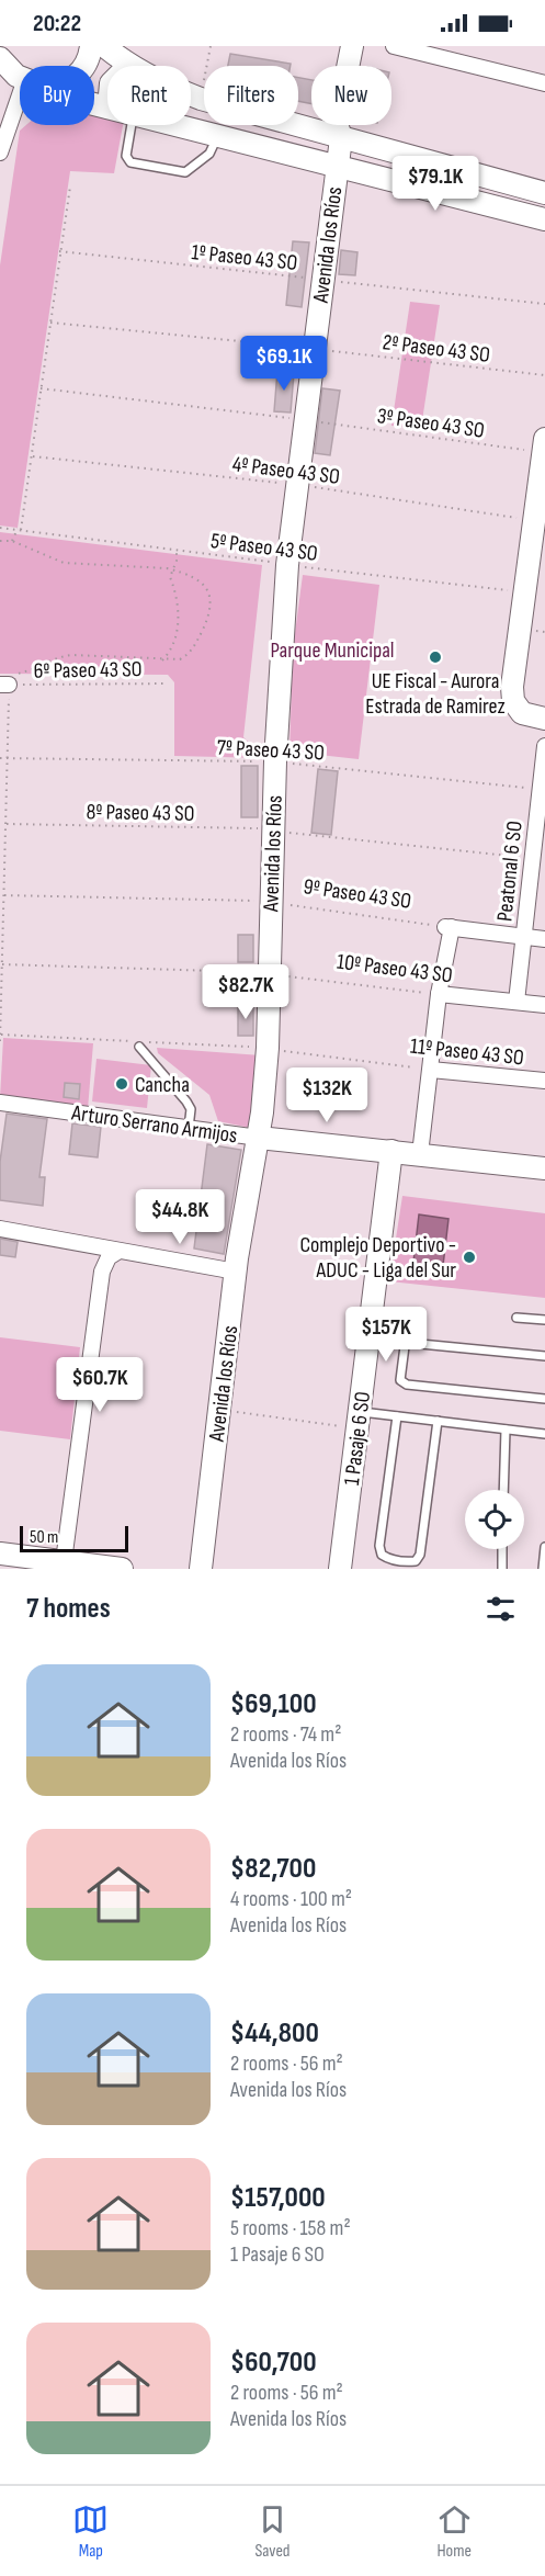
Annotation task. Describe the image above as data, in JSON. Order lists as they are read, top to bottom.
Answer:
{
  "streets": {
    "street": [
      "Avenida los Ríos",
      "Peatonal 6 SO",
      "10º Paseo 43 SO",
      "11º Paseo 43 SO",
      "Arturo Serrano Armijos",
      "1 Pasaje 6 SO"
    ],
    "path": [
      "1º Paseo 43 SO",
      "2º Paseo 43 SO",
      "3º Paseo 43 SO",
      "4º Paseo 43 SO",
      "5º Paseo 43 SO",
      "6º Paseo 43 SO",
      "7º Paseo 43 SO",
      "8º Paseo 43 SO",
      "9º Paseo 43 SO"
    ]
  },
  "crossings": [
    ["Avenida los Ríos", "1º Paseo 43 SO"],
    ["Avenida los Ríos", "2º Paseo 43 SO"],
    ["Avenida los Ríos", "3º Paseo 43 SO"],
    ["Avenida los Ríos", "4º Paseo 43 SO"],
    ["Avenida los Ríos", "5º Paseo 43 SO"],
    ["Avenida los Ríos", "7º Paseo 43 SO"],
    ["Avenida los Ríos", "8º Paseo 43 SO"],
    ["Avenida los Ríos", "9º Paseo 43 SO"],
    ["Avenida los Ríos", "10º Paseo 43 SO"],
    ["Avenida los Ríos", "11º Paseo 43 SO"],
    ["Avenida los Ríos", "Arturo Serrano Armijos"],
    ["7º Paseo 43 SO", "Peatonal 6 SO"],
    ["Peatonal 6 SO", "10º Paseo 43 SO"],
    ["Arturo Serrano Armijos", "1 Pasaje 6 SO"]
  ],
  "parks": ["Parque Municipal"],
  "places": ["UE Fiscal - Aurora Estrada de Ramirez", "Cancha", "Complejo Deportivo - ADUC - Liga del Sur"],
  "scale_bar": "50 m",
  "page": {
    "status": "20:22",
    "chip": [
      "Buy",
      "Rent",
      "Filters",
      "New"
    ],
    "price": [
      "$79.1K",
      "$69.1K",
      "$82.7K",
      "$132K",
      "$44.8K",
      "$157K",
      "$60.7K"
    ],
    "scale": "50 m",
    "heading": "7 homes",
    "list": [
      {
        "name": "$69,100",
        "note": "2 rooms · 74 m² · Avenida los Ríos"
      },
      {
        "name": "$82,700",
        "note": "4 rooms · 100 m² · Avenida los Ríos"
      },
      {
        "name": "$44,800",
        "note": "2 rooms · 56 m² · Avenida los Ríos"
      },
      {
        "name": "$157,000",
        "note": "5 rooms · 158 m² · 1 Pasaje 6 SO"
      },
      {
        "name": "$60,700",
        "note": "2 rooms · 56 m² · Avenida los Ríos"
      }
    ],
    "tabs": ["Map", "Saved", "Home"]
  }
}
